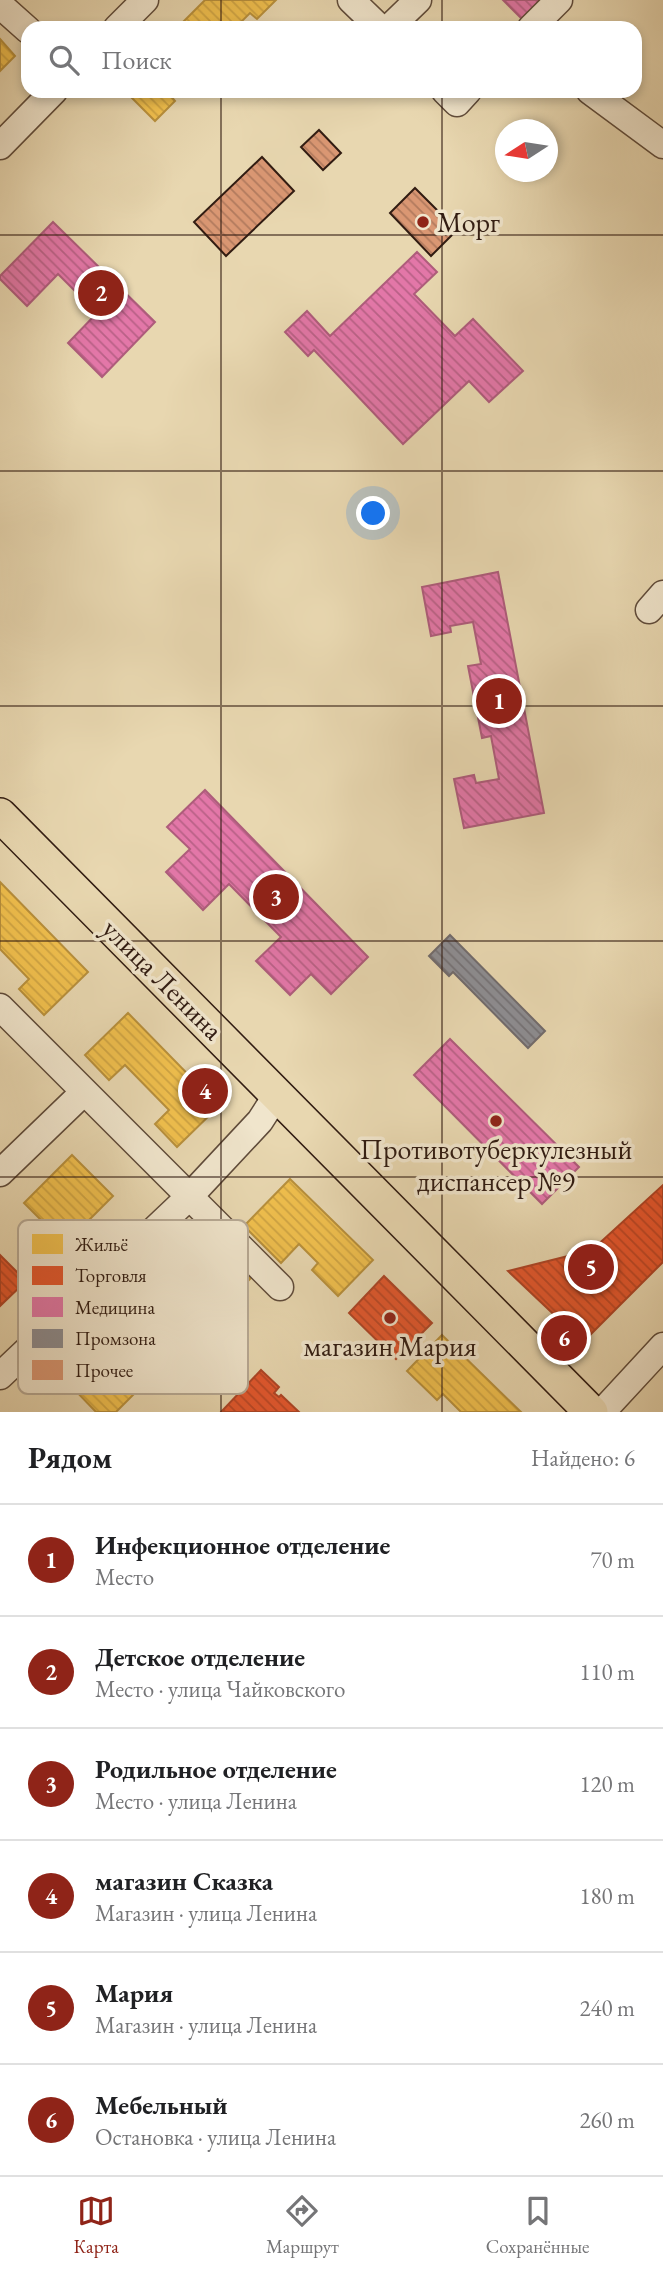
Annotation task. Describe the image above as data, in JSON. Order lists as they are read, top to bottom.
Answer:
{
  "streets": {
    "main road": ["улица Ленина"]
  },
  "places": ["Морг", "Противотуберкулезный диспансер №9", "магазин Мария"],
  "legend": [
    "Жильё",
    "Торговля",
    "Медицина",
    "Промзона",
    "Прочее"
  ],
  "north": "left",
  "page": {
    "search": "Поиск",
    "pins": [
      "2",
      "1",
      "3",
      "4",
      "5",
      "6"
    ],
    "heading": ["Рядом", "Найдено: 6"],
    "list": [
      {
        "mark": "1",
        "name": "Инфекционное отделение",
        "note": "Место",
        "value": "70 m"
      },
      {
        "mark": "2",
        "name": "Детское отделение",
        "note": "Место · улица Чайковского",
        "value": "110 m"
      },
      {
        "mark": "3",
        "name": "Родильное отделение",
        "note": "Место · улица Ленина",
        "value": "120 m"
      },
      {
        "mark": "4",
        "name": "магазин Сказка",
        "note": "Магазин · улица Ленина",
        "value": "180 m"
      },
      {
        "mark": "5",
        "name": "Мария",
        "note": "Магазин · улица Ленина",
        "value": "240 m"
      },
      {
        "mark": "6",
        "name": "Мебельный",
        "note": "Остановка · улица Ленина",
        "value": "260 m"
      }
    ],
    "nav": ["Карта", "Маршрут", "Сохранённые"]
  }
}
